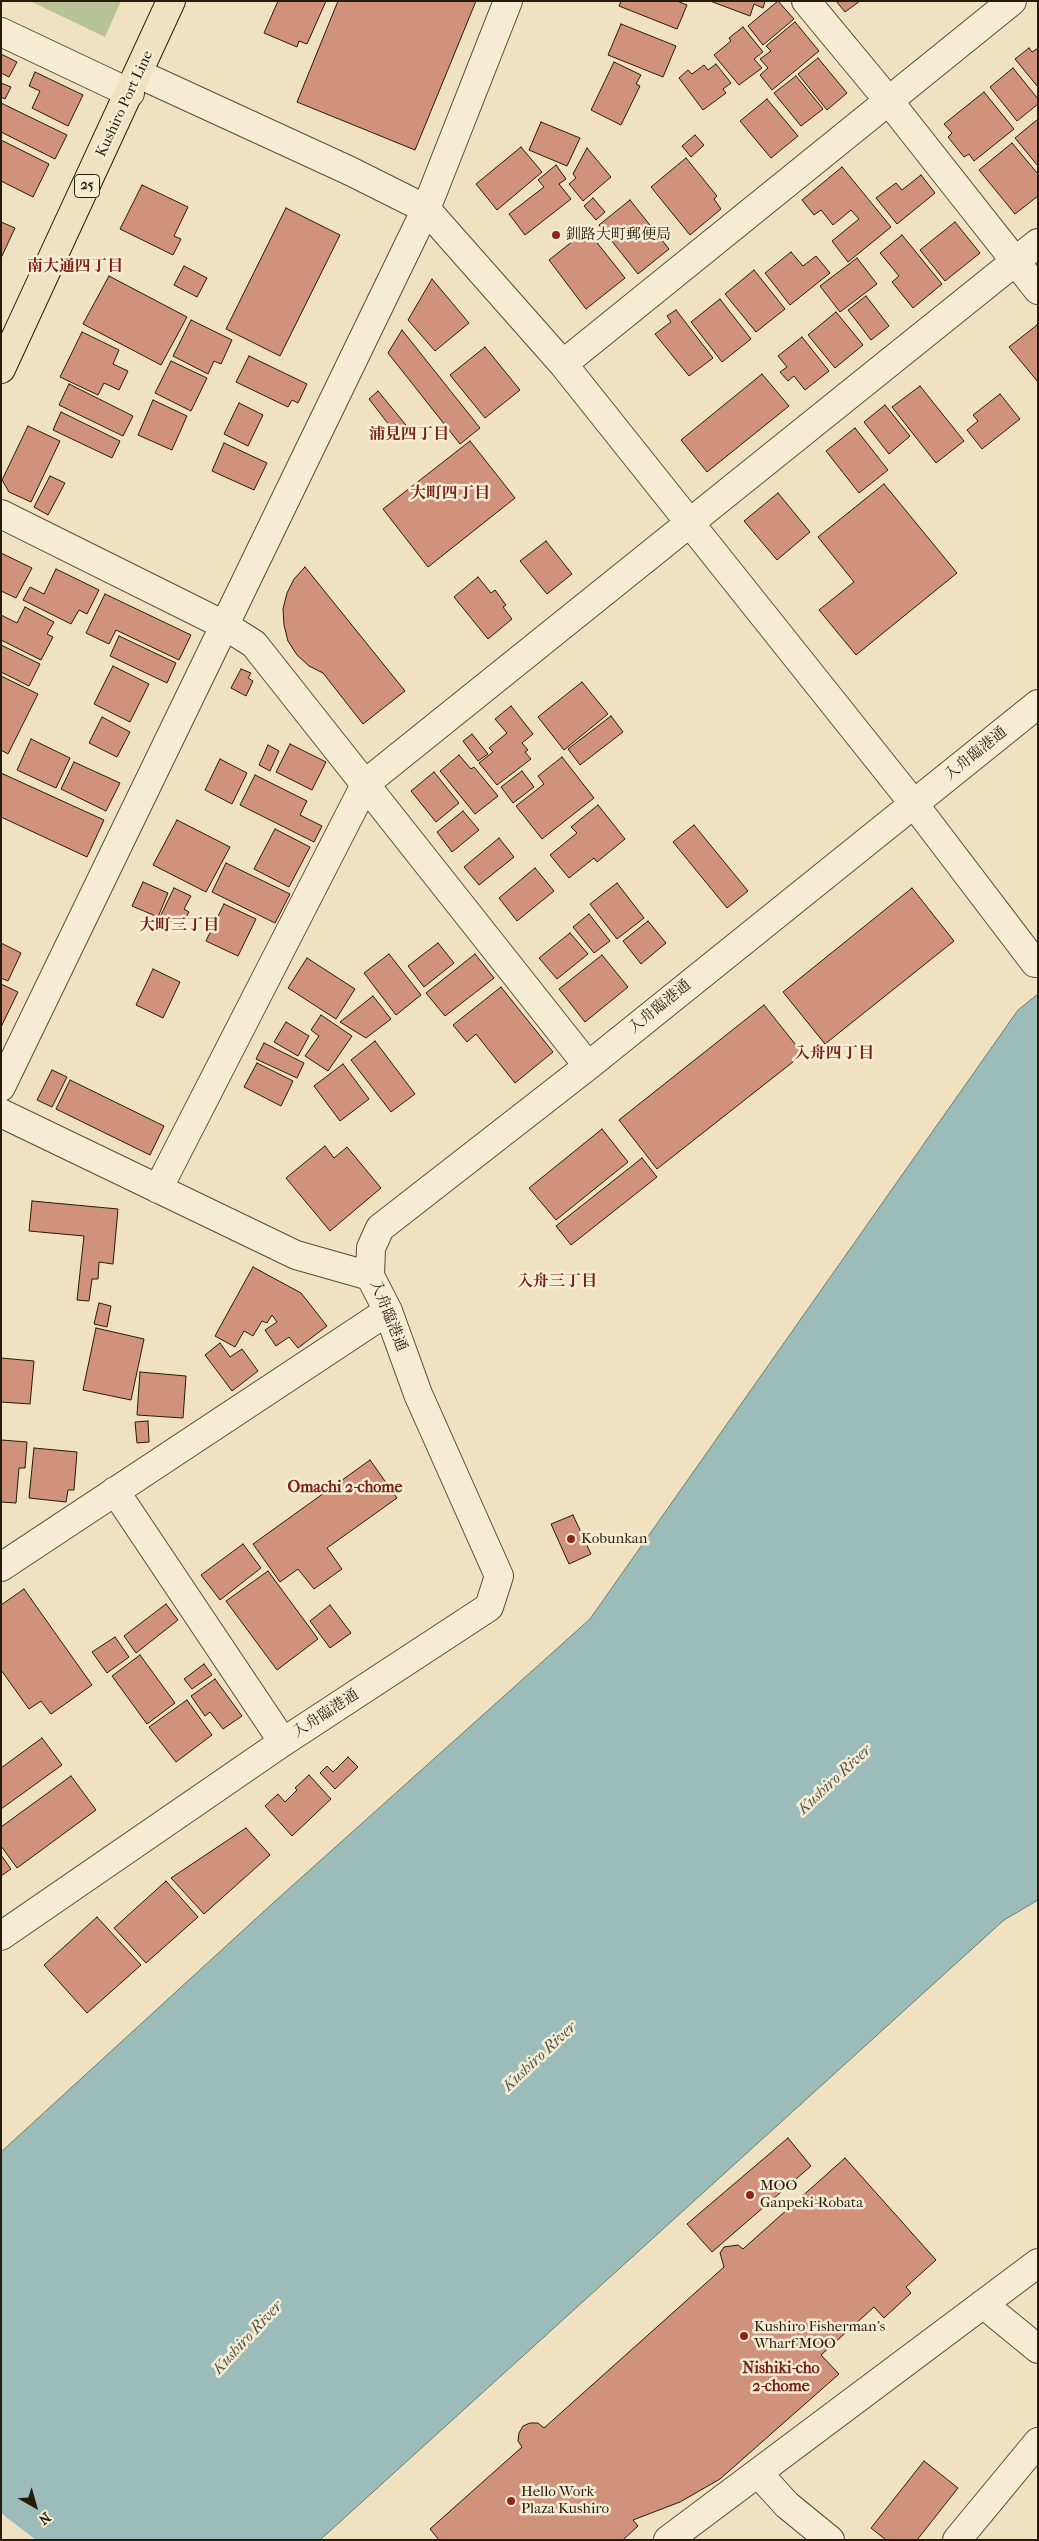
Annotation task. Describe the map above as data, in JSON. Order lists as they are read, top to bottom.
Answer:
{
  "streets": {
    "main road": ["Kushiro Port Line", "25"],
    "street": ["入舟臨港通"]
  },
  "districts": [
    "南大通四丁目",
    "浦見四丁目",
    "大町四丁目",
    "大町三丁目",
    "入舟四丁目",
    "入舟三丁目",
    "Omachi 2-chome",
    "Nishiki-cho 2-chome"
  ],
  "water": ["Kushiro River"],
  "places": [
    "釧路大町郵便局",
    "Kobunkan",
    "MOO Ganpeki-Robata",
    "Kushiro Fisherman’s Wharf MOO",
    "Hello Work Plaza Kushiro"
  ],
  "north": "bottom right"
}
